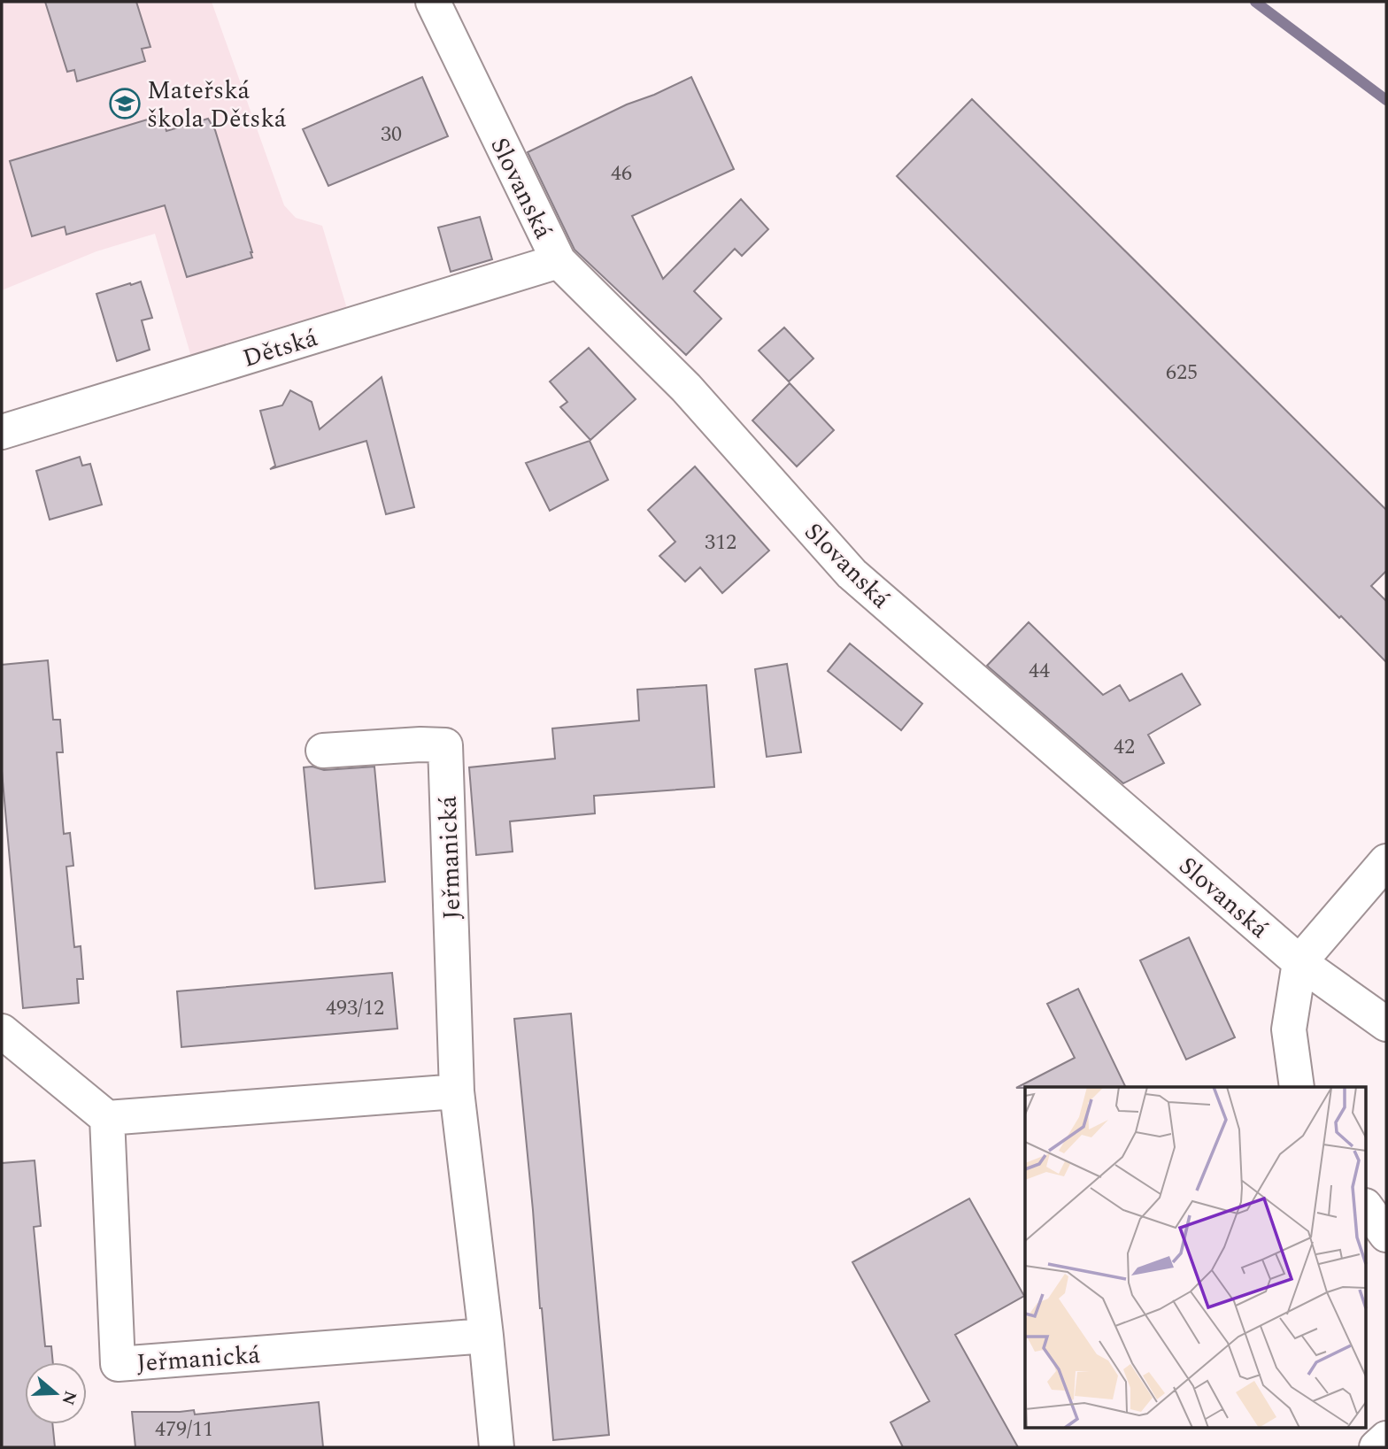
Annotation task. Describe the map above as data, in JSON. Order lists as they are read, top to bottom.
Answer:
{
  "streets": {
    "street": ["Slovanská", "Dětská", "Jeřmanická"]
  },
  "crossings": [
    ["Slovanská", "Dětská"]
  ],
  "places": {
    "school or university": ["Mateřská škola Dětská"]
  },
  "house_numbers": [
    "30",
    "46",
    "625",
    "312",
    "44",
    "42",
    "493/12",
    "479/11"
  ],
  "north": "right"
}
